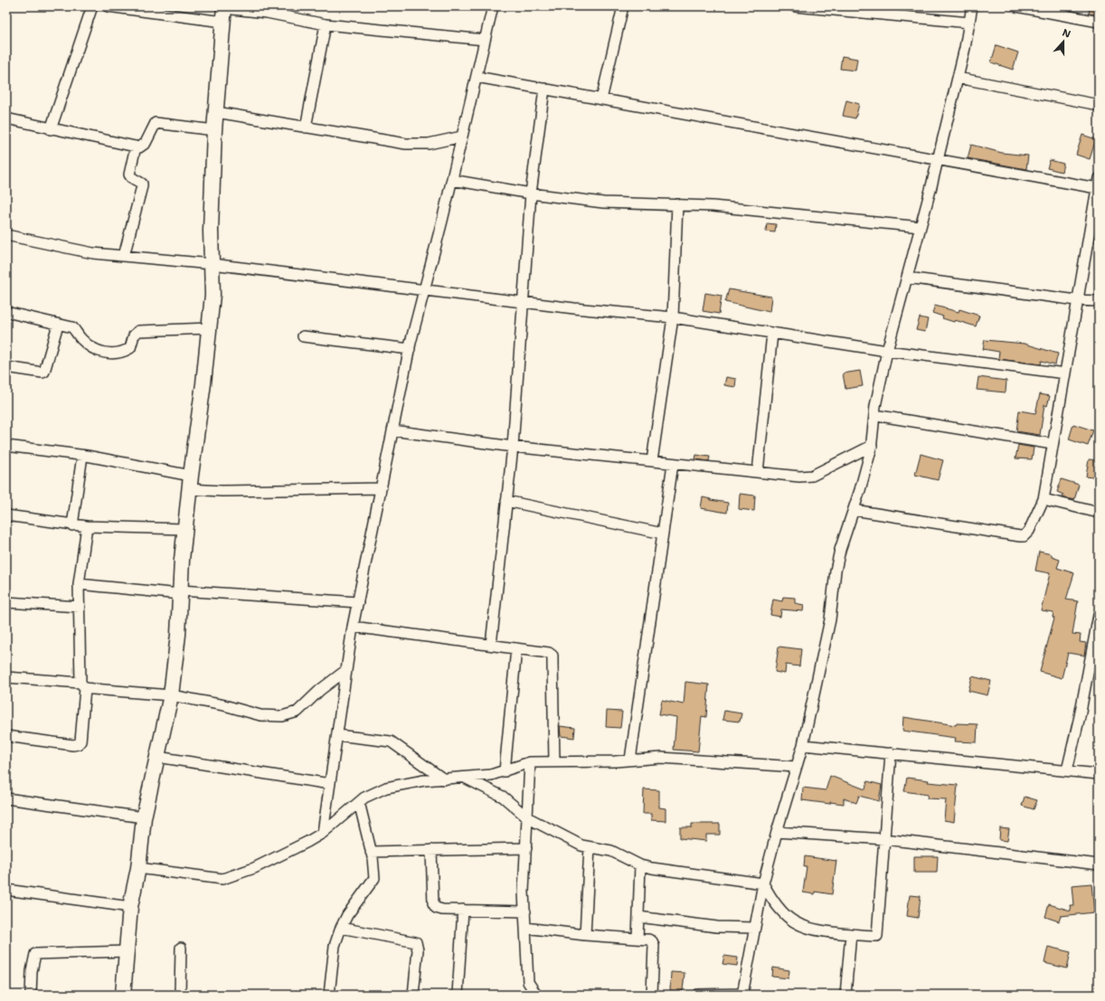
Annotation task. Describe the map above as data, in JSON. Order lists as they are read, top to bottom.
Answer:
{
  "north": "top"
}
